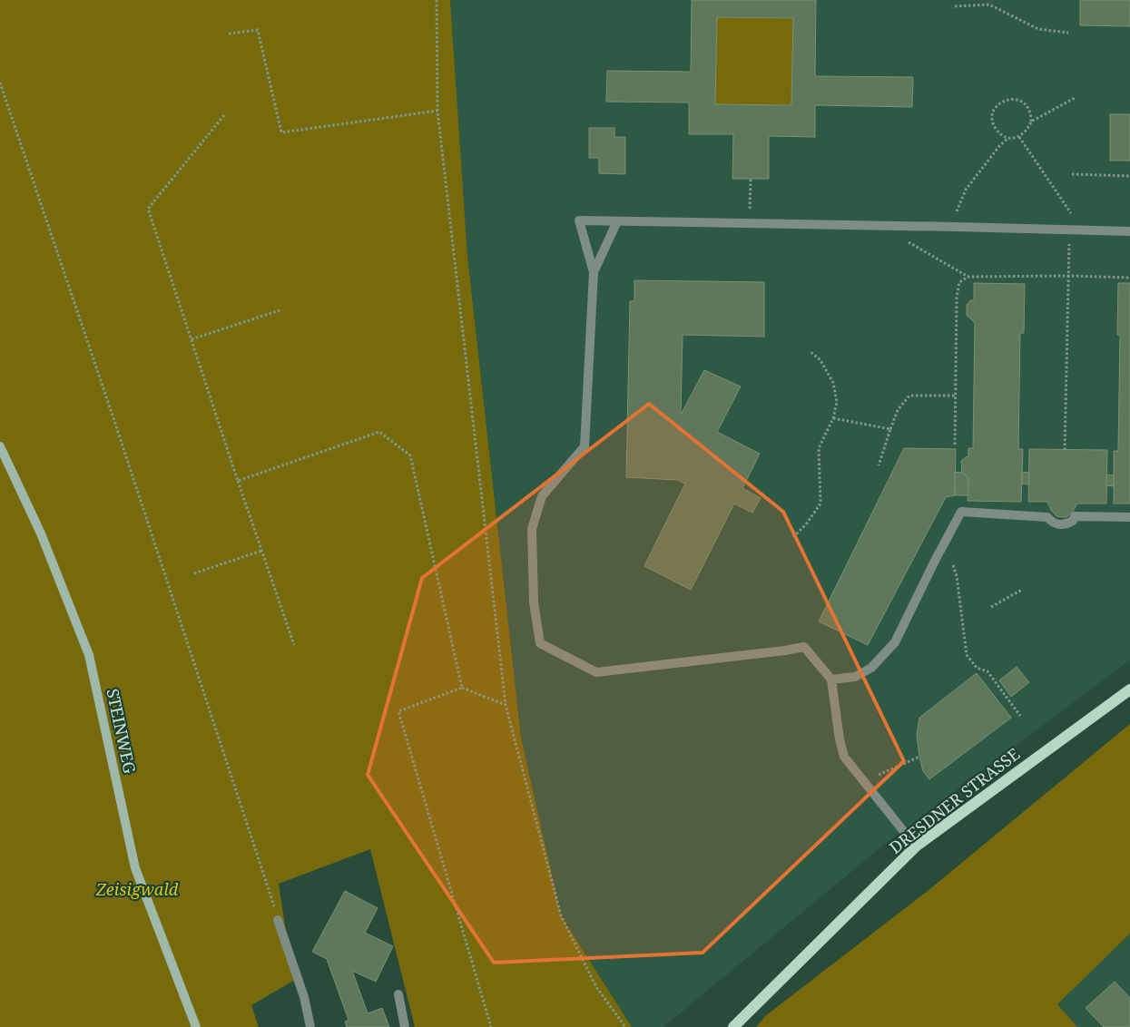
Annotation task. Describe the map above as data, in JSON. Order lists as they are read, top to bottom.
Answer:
{
  "streets": {
    "main road": ["DRESDNER STRASSE"],
    "street": ["STEINWEG"]
  },
  "parks": ["Zeisigwald"]
}
